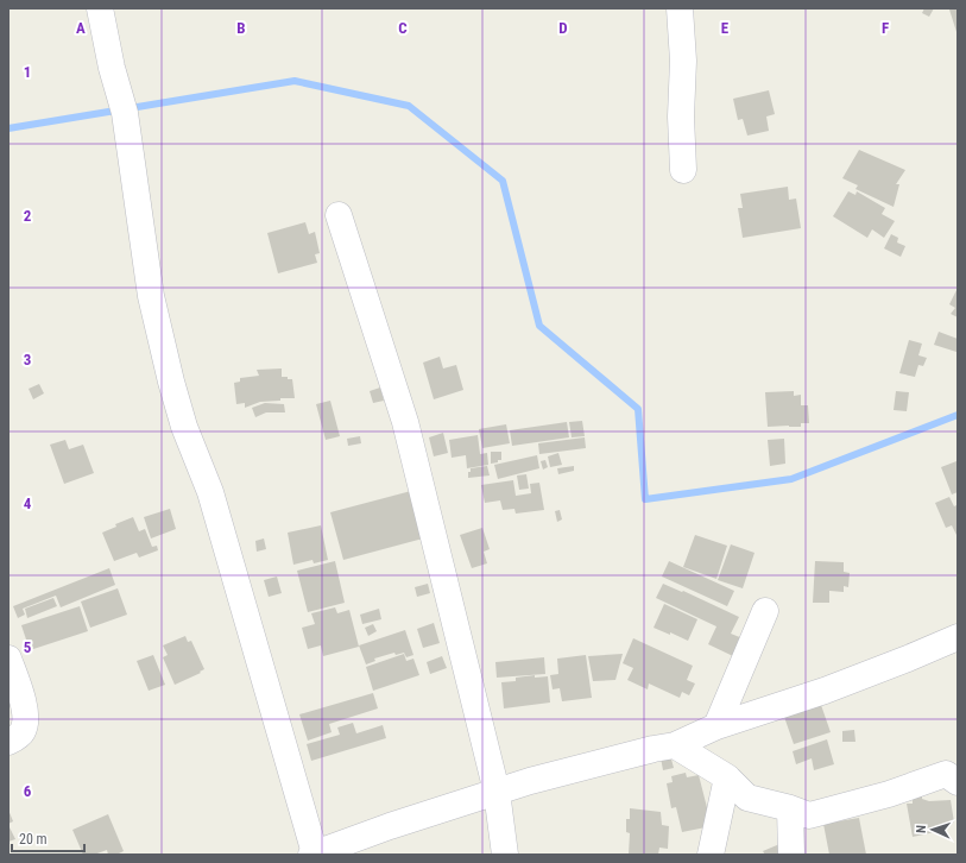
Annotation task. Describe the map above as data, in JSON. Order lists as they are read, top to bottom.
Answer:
{
  "scale_bar": "20 m",
  "north": "left",
  "grid": {
    "columns": [
      "A",
      "B",
      "C",
      "D",
      "E",
      "F"
    ],
    "rows": [
      "1",
      "2",
      "3",
      "4",
      "5",
      "6"
    ]
  }
}
